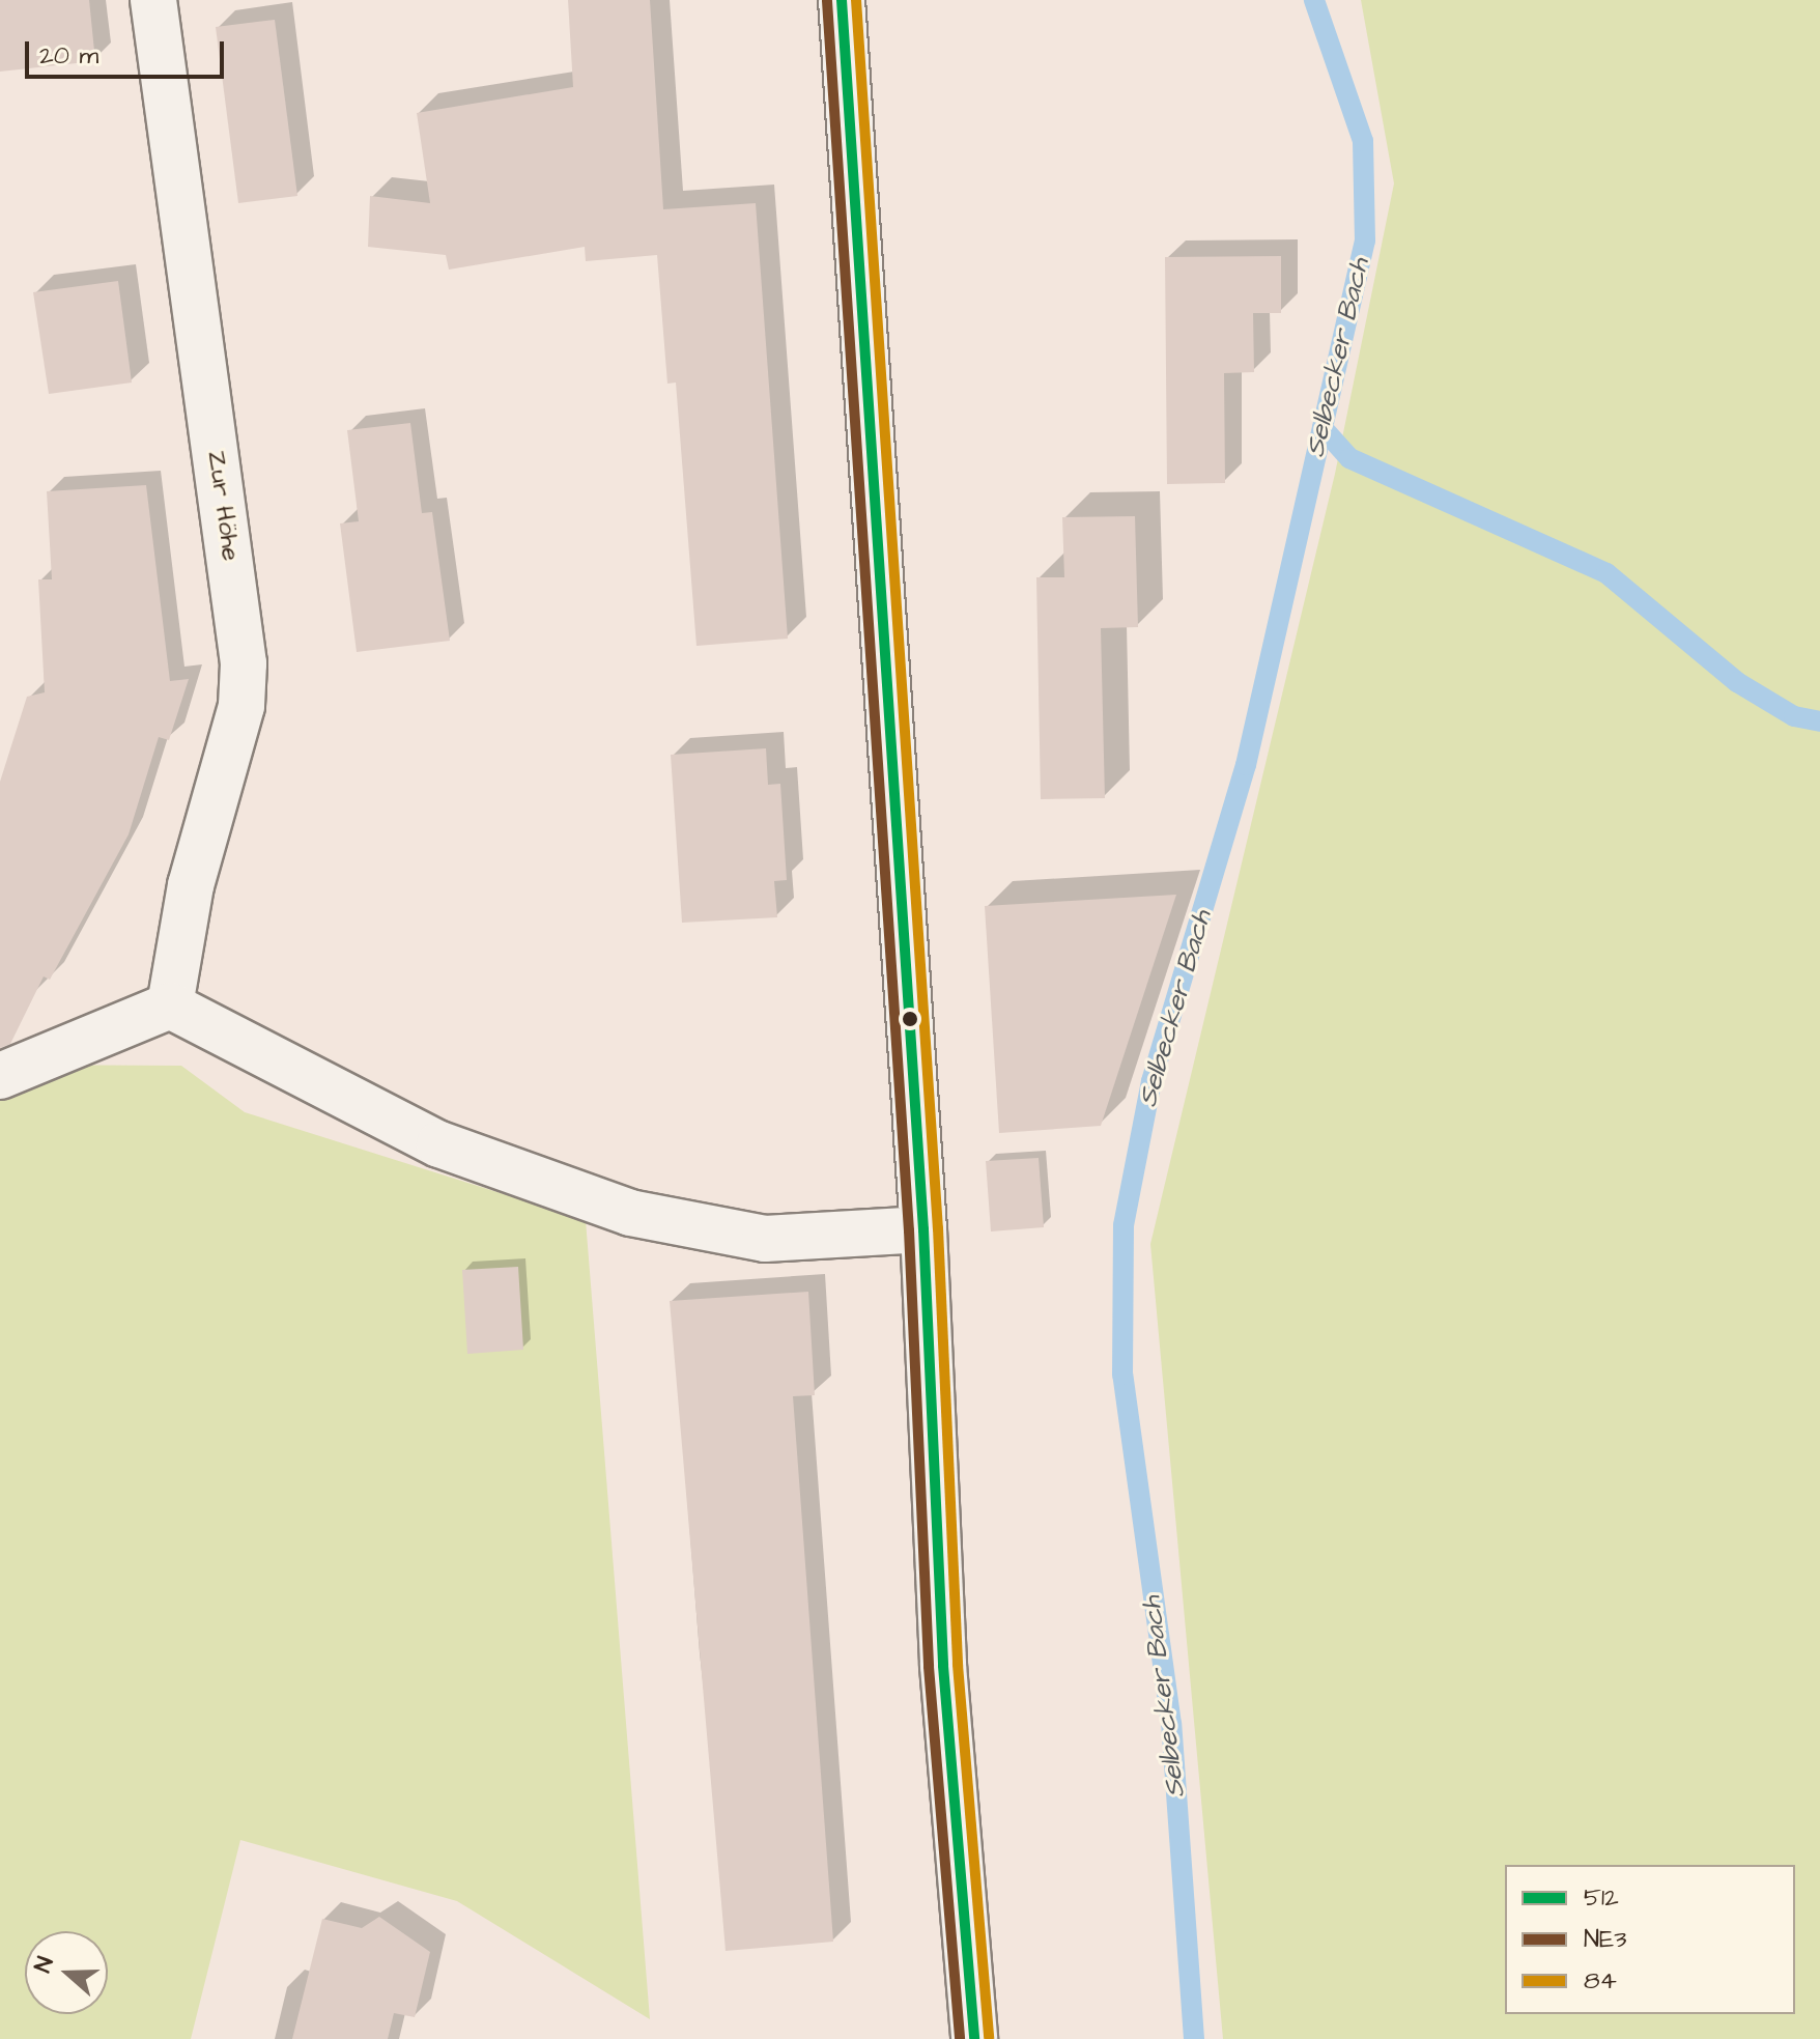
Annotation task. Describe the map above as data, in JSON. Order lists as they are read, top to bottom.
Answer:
{
  "streets": {
    "main road": ["Zur Höhe"]
  },
  "water": ["Selbecker Bach"],
  "lines": ["transit line 512", "transit line 84", "transit line NE3"],
  "legend": ["512", "NE3", "84"],
  "scale_bar": "20 m",
  "north": "left"
}
